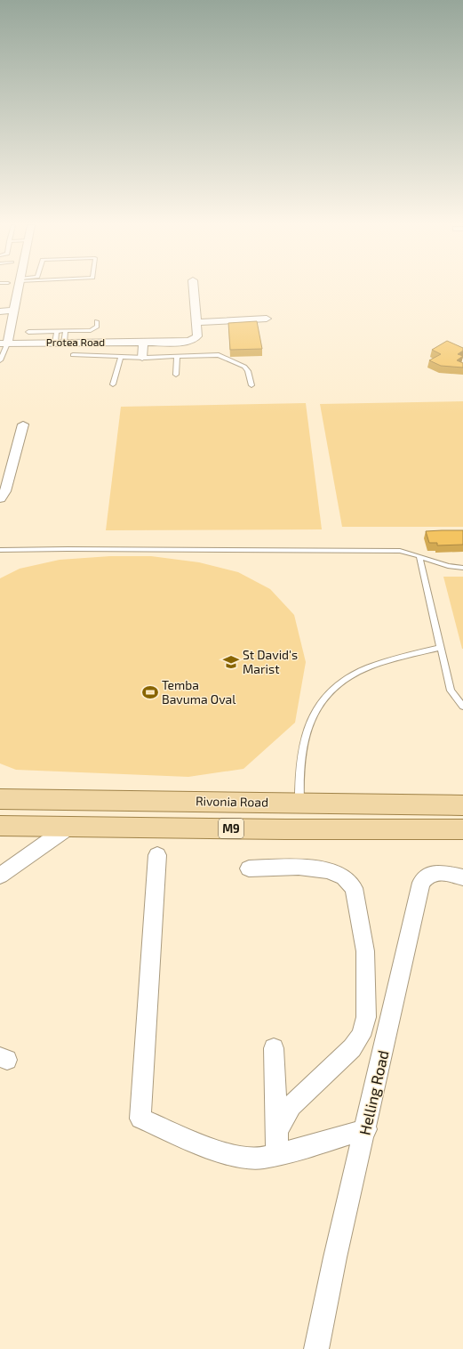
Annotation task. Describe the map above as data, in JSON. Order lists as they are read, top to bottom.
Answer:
{
  "streets": {
    "main road": ["Rivonia Road", "M9"],
    "street": ["Protea Road", "Helling Road"]
  },
  "places": {
    "school or university": ["St David's Marist"],
    "sports": ["Temba Bavuma Oval"]
  }
}
